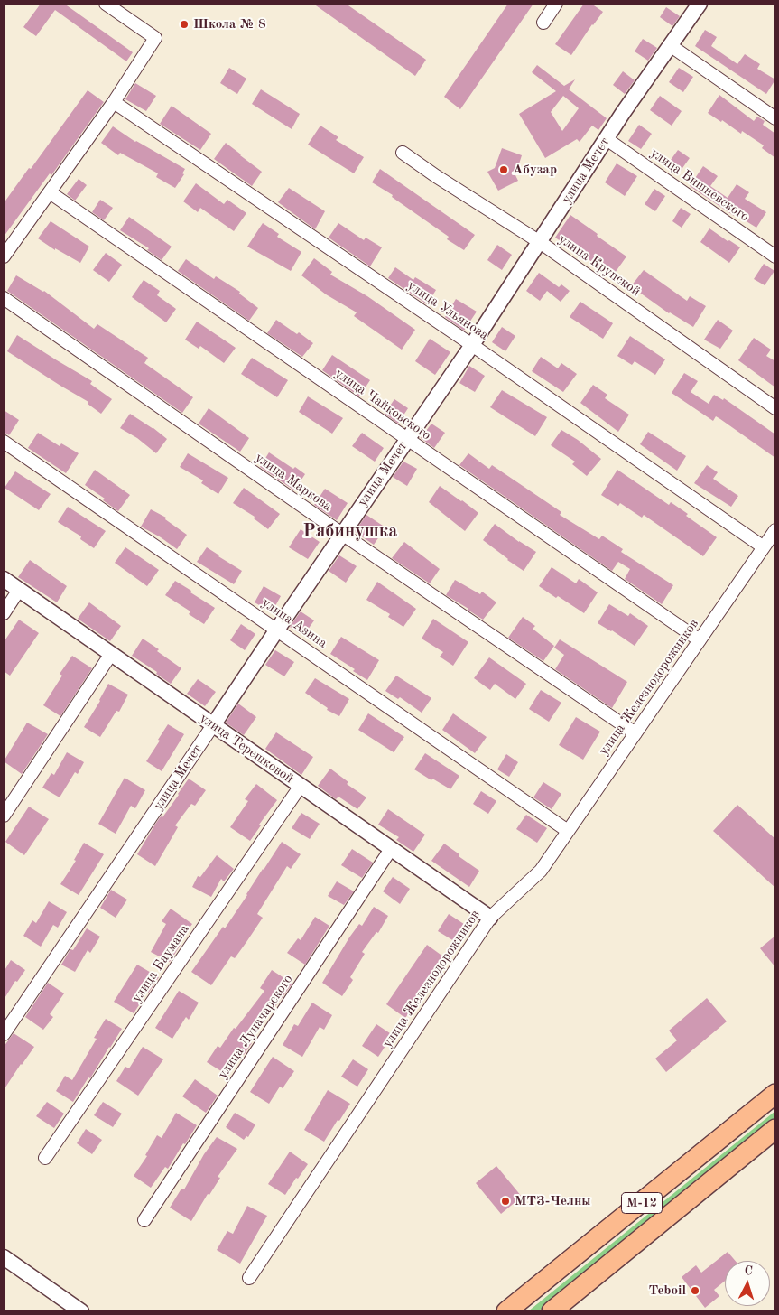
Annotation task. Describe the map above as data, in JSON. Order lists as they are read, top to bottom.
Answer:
{
  "streets": {
    "main road": ["М-12"],
    "street": [
      "улица Мечет",
      "улица Вишневского",
      "улица Крупской",
      "улица Ульянова",
      "улица Чайковского",
      "улица Маркова",
      "улица Азина",
      "улица Железнодорожников",
      "улица Терешковой",
      "улица Баумана",
      "улица Луначарского"
    ]
  },
  "crossings": [
    ["улица Мечет", "улица Вишневского"],
    ["улица Мечет", "улица Крупской"],
    ["улица Мечет", "улица Ульянова"],
    ["улица Мечет", "улица Чайковского"],
    ["улица Мечет", "улица Маркова"],
    ["улица Мечет", "улица Азина"],
    ["улица Мечет", "улица Терешковой"],
    ["улица Ульянова", "улица Железнодорожников"],
    ["улица Чайковского", "улица Железнодорожников"],
    ["улица Маркова", "улица Железнодорожников"],
    ["улица Азина", "улица Железнодорожников"],
    ["улица Железнодорожников", "улица Терешковой"],
    ["улица Терешковой", "улица Баумана"],
    ["улица Терешковой", "улица Луначарского"]
  ],
  "districts": ["Рябинушка"],
  "places": [
    "Школа № 8",
    "Абузар",
    "МТЗ-Челны",
    "Teboil"
  ],
  "north": "top"
}
